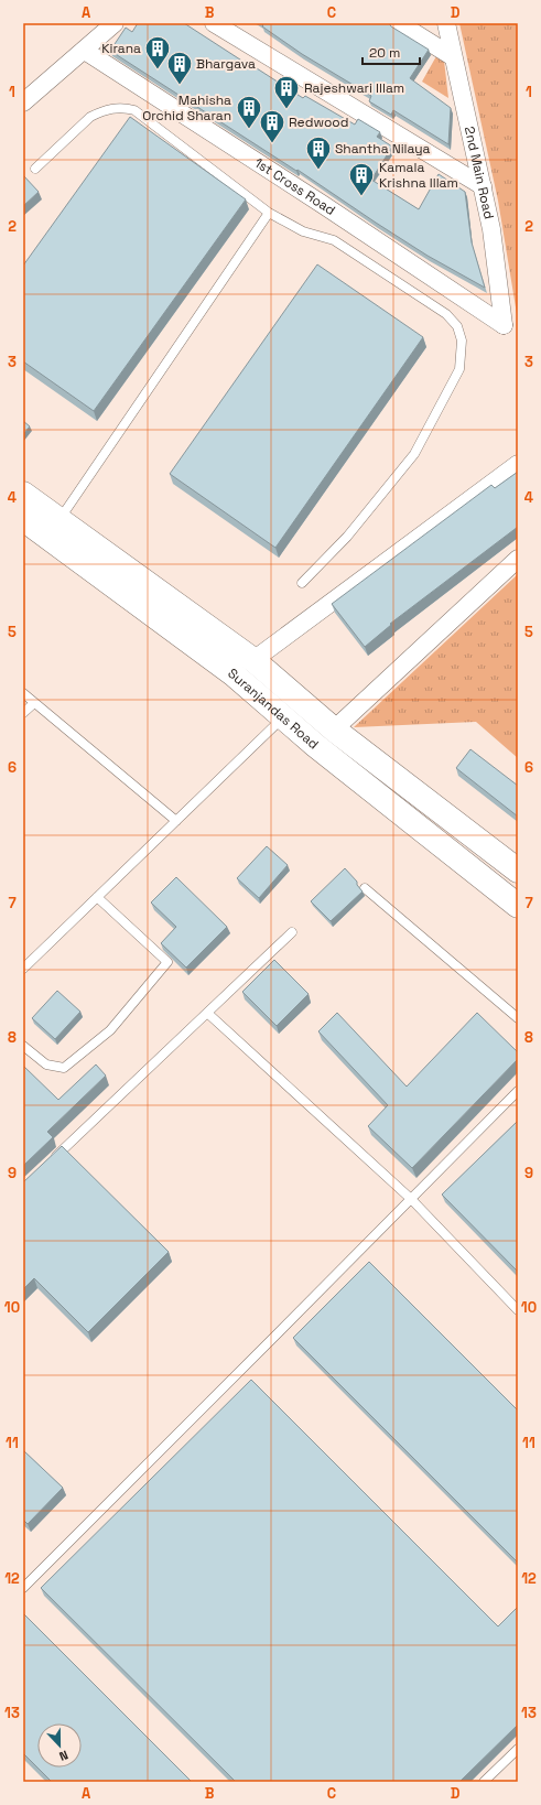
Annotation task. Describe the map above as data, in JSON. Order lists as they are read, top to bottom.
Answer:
{
  "streets": {
    "main road": ["Suranjandas Road"],
    "street": ["2nd Main Road", "1st Cross Road"]
  },
  "crossings": [
    ["2nd Main Road", "1st Cross Road"]
  ],
  "places": {
    "building": [
      "Kirana",
      "Bhargava",
      "Rajeshwari Illam",
      "Mahisha Orchid Sharan",
      "Redwood",
      "Shantha Nilaya",
      "Kamala Krishna Illam"
    ]
  },
  "scale_bar": "20 m",
  "north": "bottom",
  "grid": {
    "columns": [
      "A",
      "B",
      "C",
      "D"
    ],
    "rows": [
      "1",
      "2",
      "3",
      "4",
      "5",
      "6",
      "7",
      "8",
      "9",
      "10",
      "11",
      "12",
      "13"
    ]
  }
}
